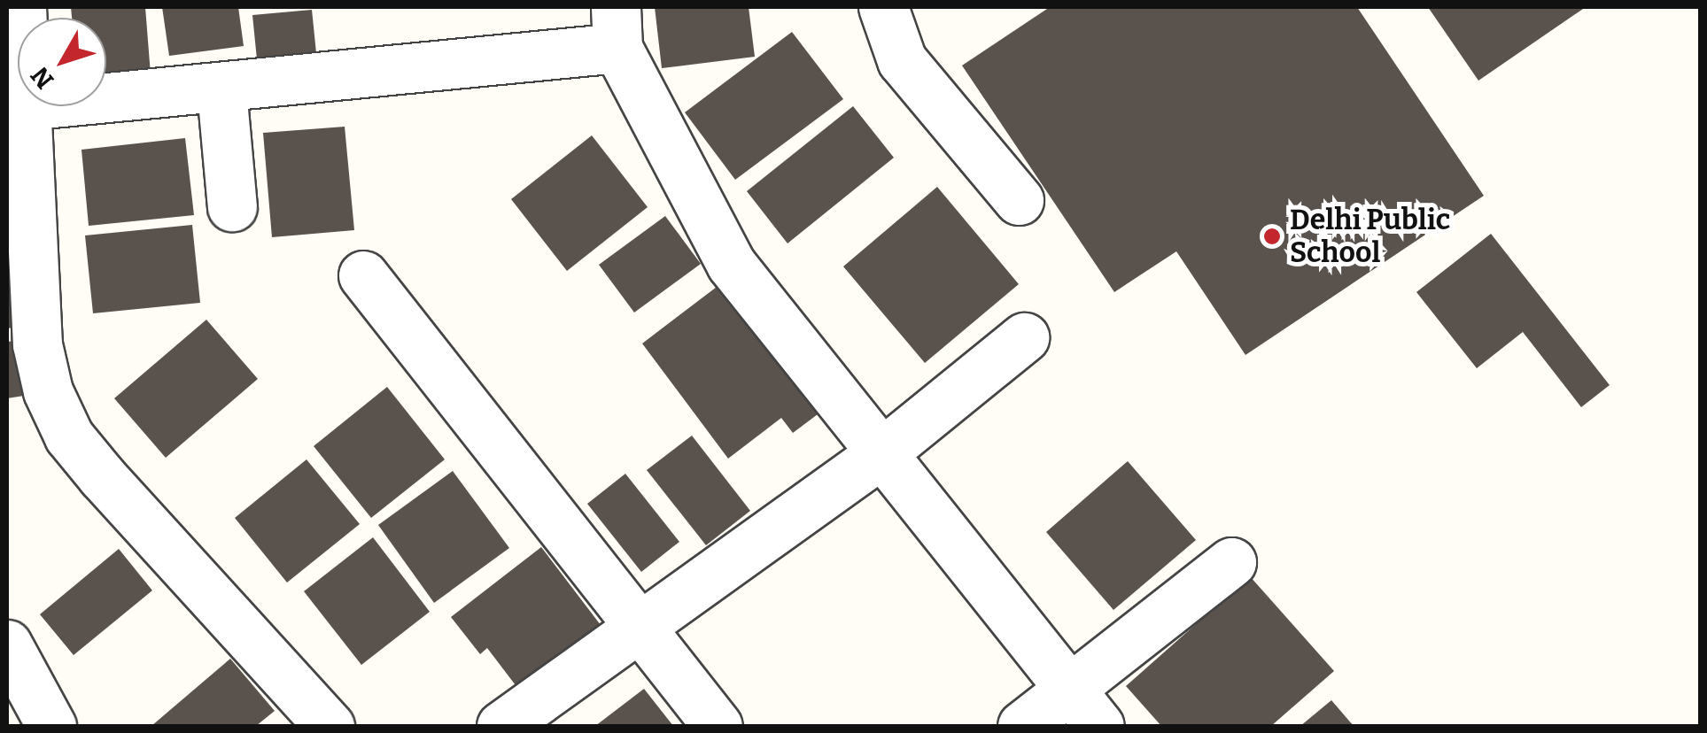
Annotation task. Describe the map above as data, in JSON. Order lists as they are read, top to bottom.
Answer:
{
  "places": ["Delhi Public School"],
  "north": "bottom left"
}
